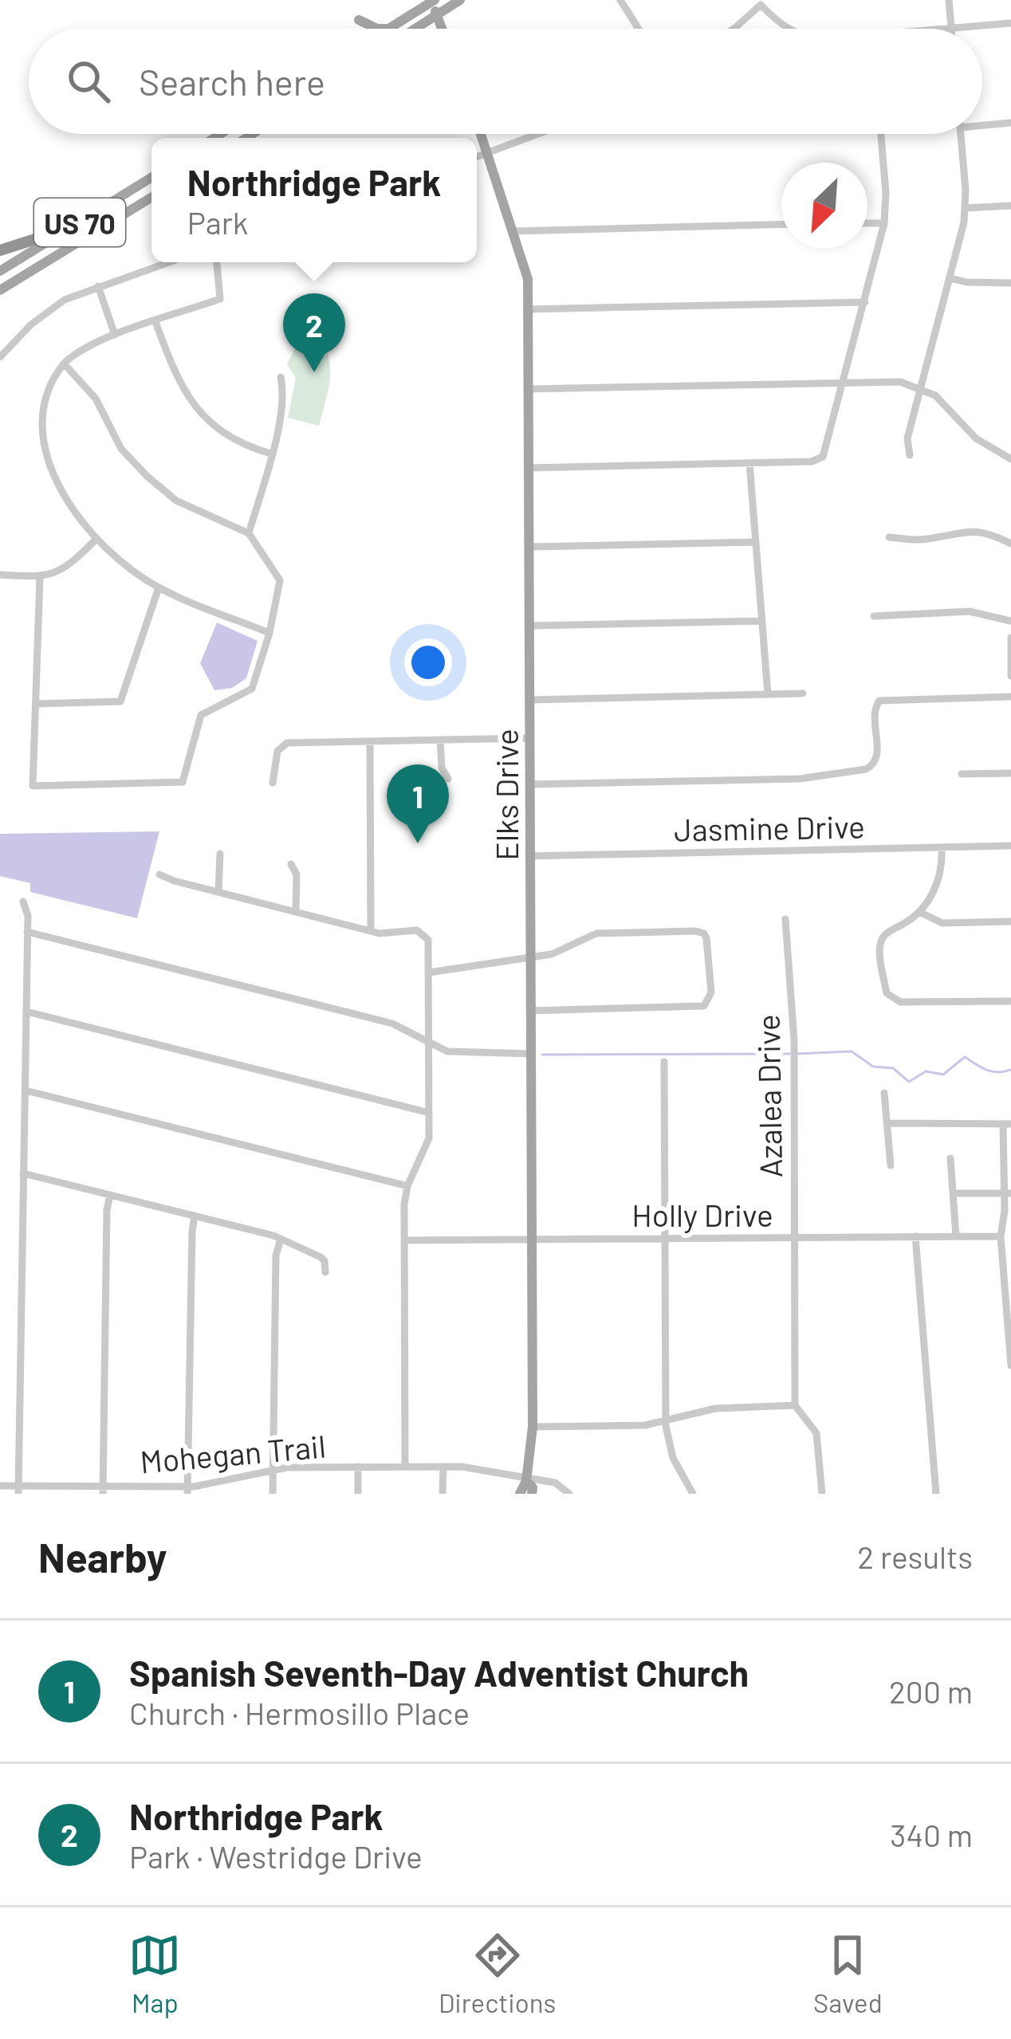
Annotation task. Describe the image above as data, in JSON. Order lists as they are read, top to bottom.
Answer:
{
  "streets": {
    "main road": ["US 70", "Elks Drive"],
    "street": [
      "Jasmine Drive",
      "Azalea Drive",
      "Holly Drive",
      "Mohegan Trail"
    ]
  },
  "crossings": [
    ["Elks Drive", "Jasmine Drive"],
    ["Elks Drive", "Holly Drive"],
    ["Elks Drive", "Mohegan Trail"],
    ["Azalea Drive", "Holly Drive"]
  ],
  "north": "bottom left",
  "page": {
    "search": "Search here",
    "popup": ["Northridge Park", "Park"],
    "pins": ["2", "1"],
    "heading": ["Nearby", "2 results"],
    "list": [
      {
        "mark": "1",
        "name": "Spanish Seventh-Day Adventist Church",
        "note": "Church · Hermosillo Place",
        "value": "200 m"
      },
      {
        "mark": "2",
        "name": "Northridge Park",
        "note": "Park · Westridge Drive",
        "value": "340 m"
      }
    ],
    "nav": ["Map", "Directions", "Saved"]
  }
}
